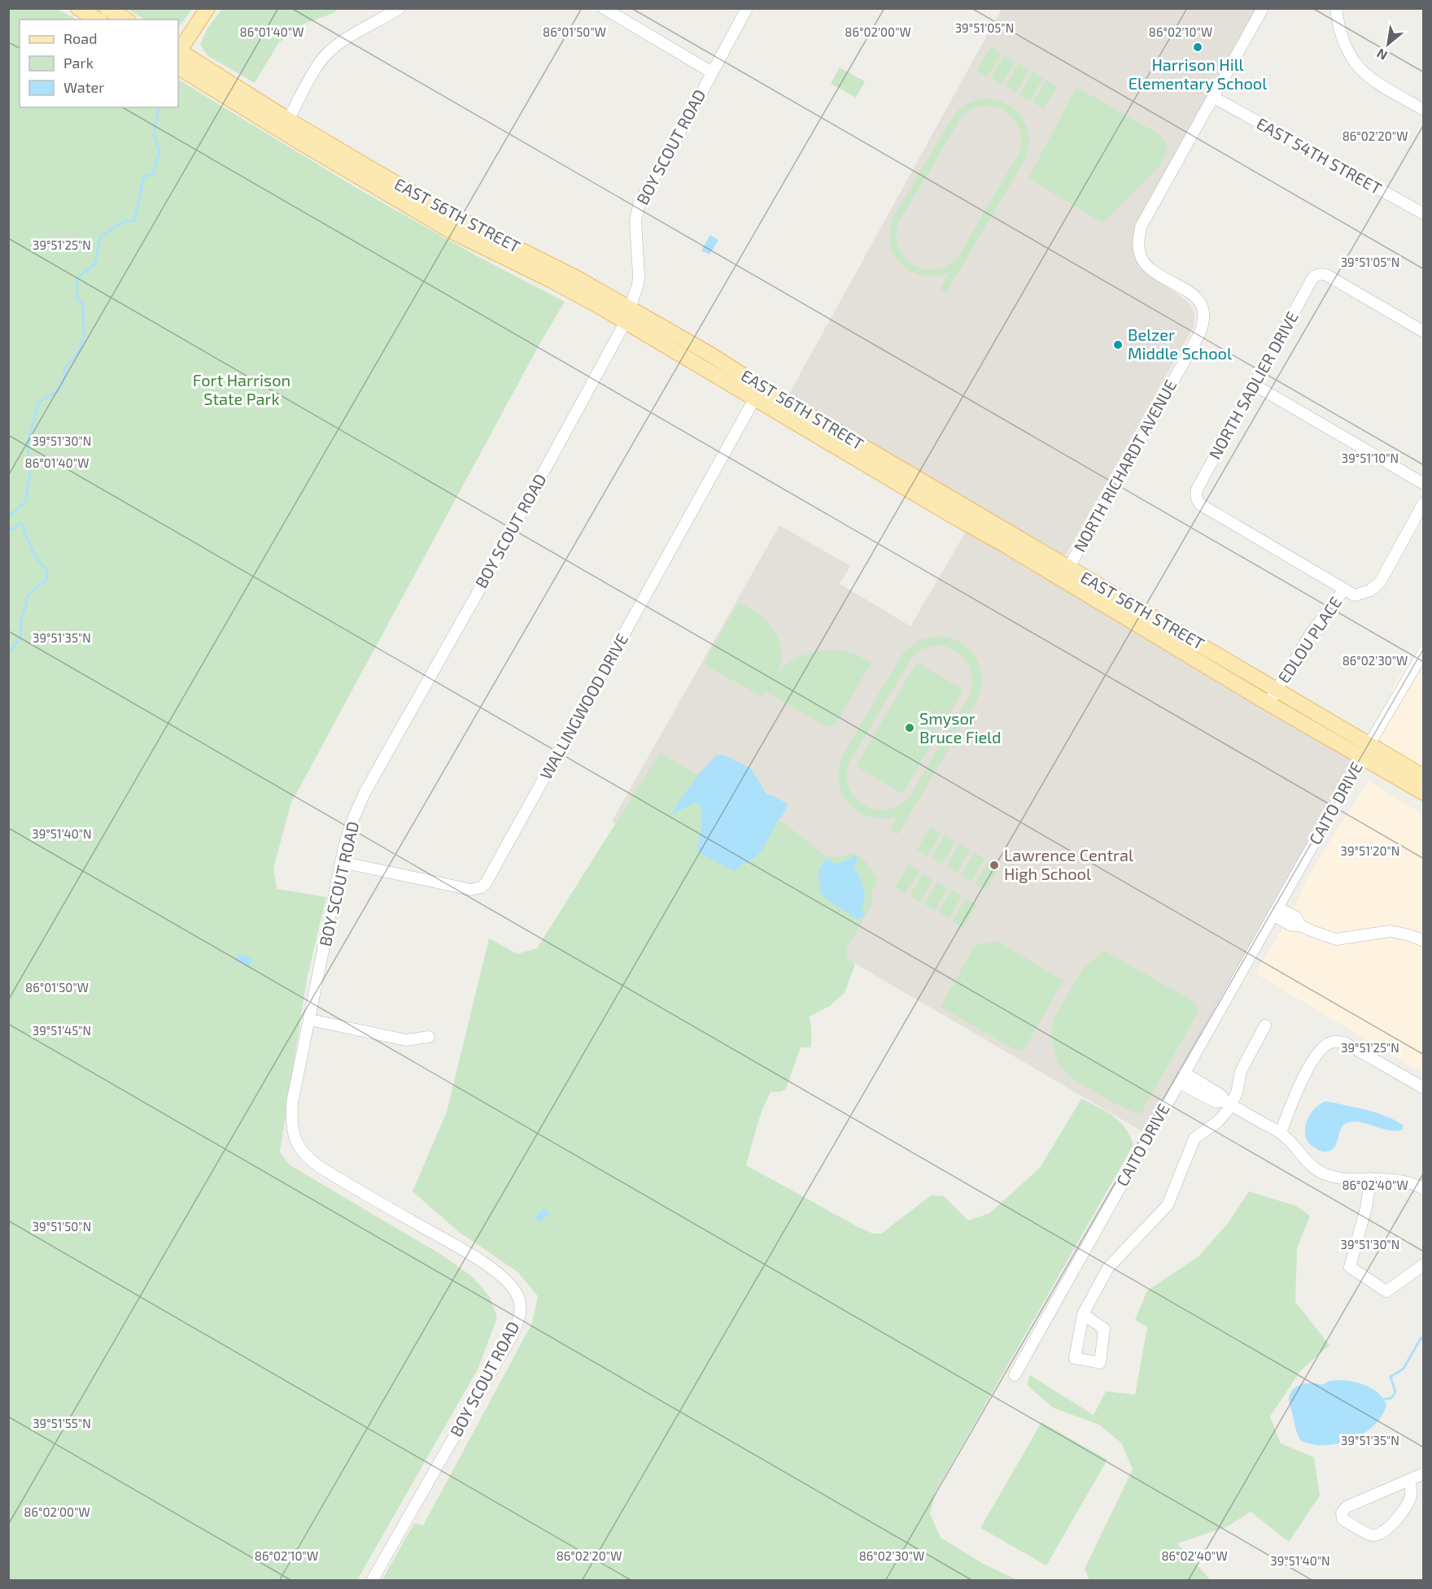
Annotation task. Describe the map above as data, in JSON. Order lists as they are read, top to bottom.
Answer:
{
  "streets": {
    "main road": ["EAST 56TH STREET"],
    "street": [
      "BOY SCOUT ROAD",
      "EAST 54TH STREET",
      "NORTH SADLIER DRIVE",
      "NORTH RICHARDT AVENUE",
      "EDLOU PLACE",
      "WALLINGWOOD DRIVE",
      "CAITO DRIVE"
    ]
  },
  "crossings": [
    ["BOY SCOUT ROAD", "EAST 56TH STREET"],
    ["BOY SCOUT ROAD", "WALLINGWOOD DRIVE"],
    ["EAST 54TH STREET", "NORTH RICHARDT AVENUE"],
    ["EAST 56TH STREET", "NORTH RICHARDT AVENUE"],
    ["EAST 56TH STREET", "EDLOU PLACE"],
    ["EAST 56TH STREET", "WALLINGWOOD DRIVE"],
    ["EAST 56TH STREET", "CAITO DRIVE"],
    ["NORTH SADLIER DRIVE", "EDLOU PLACE"]
  ],
  "parks": ["Fort Harrison State Park"],
  "places": [
    "Harrison Hill Elementary School",
    "Belzer Middle School",
    "Smysor Bruce Field",
    "Lawrence Central High School"
  ],
  "legend": ["Road", "Park", "Water"],
  "north": "bottom left",
  "coordinates": [
    "39°51'05\"N",
    "86°01'50\"W",
    "86°02'00\"W",
    "86°02'10\"W",
    "86°01'40\"W",
    "86°02'20\"W",
    "39°51'25\"N",
    "39°51'30\"N",
    "39°51'10\"N",
    "39°51'35\"N",
    "86°02'30\"W",
    "39°51'40\"N",
    "39°51'20\"N",
    "39°51'45\"N",
    "86°02'40\"W",
    "39°51'50\"N",
    "39°51'55\"N"
  ]
}
